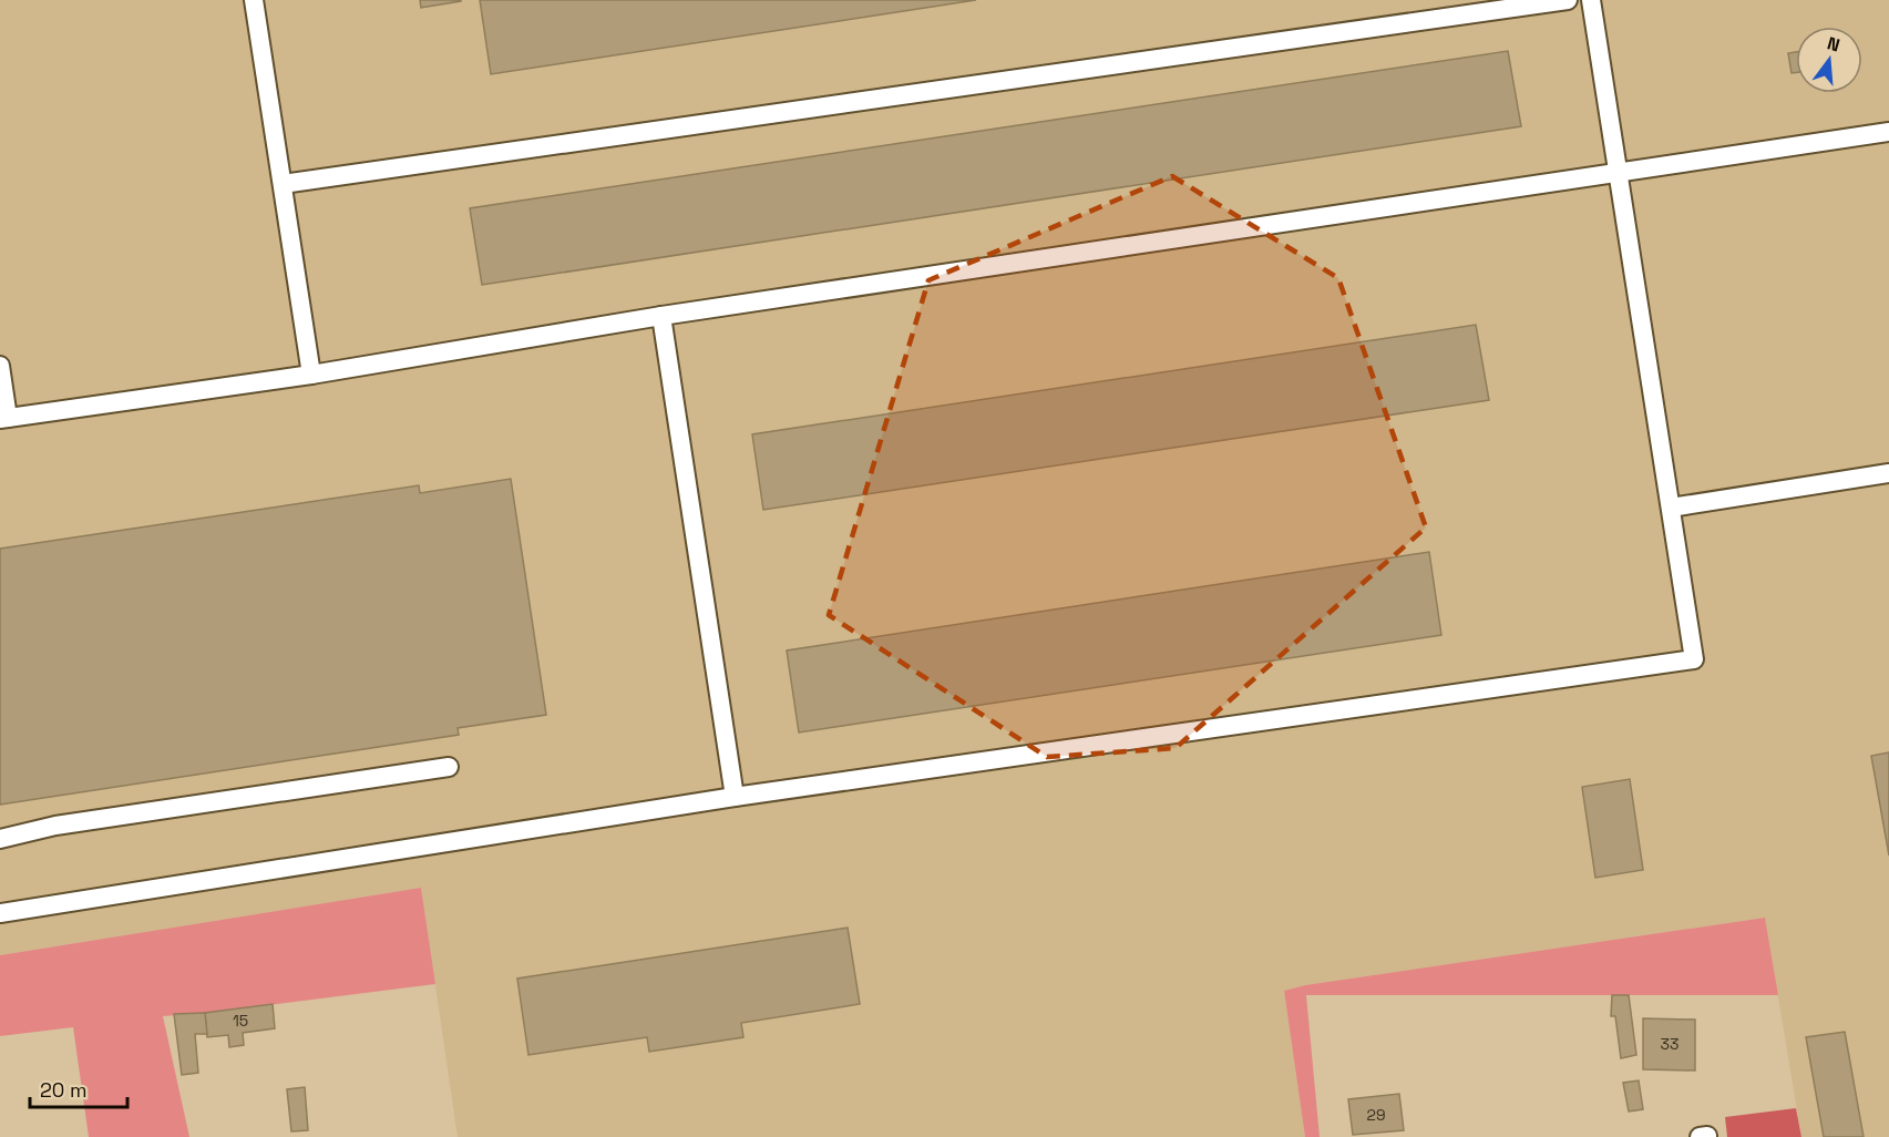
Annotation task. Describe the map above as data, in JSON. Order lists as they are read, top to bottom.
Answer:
{
  "house_numbers": ["15", "33", "29"],
  "scale_bar": "20 m",
  "north": "top"
}
